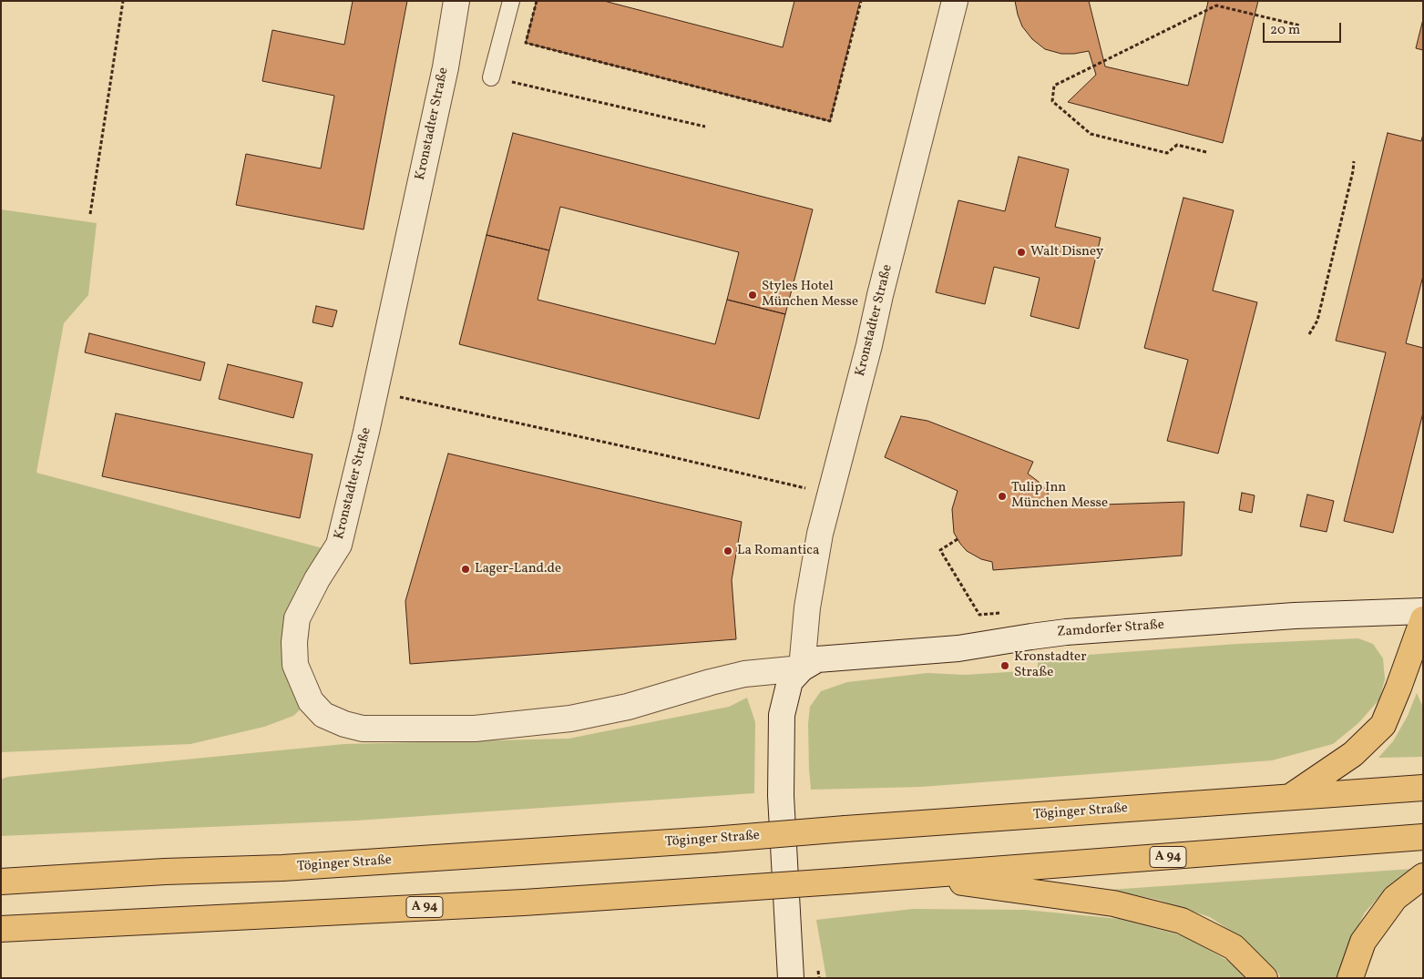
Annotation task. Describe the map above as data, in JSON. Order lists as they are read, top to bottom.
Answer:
{
  "streets": {
    "highway": ["Töginger Straße", "A 94"],
    "street": ["Kronstadter Straße", "Zamdorfer Straße"]
  },
  "crossings": [
    ["Kronstadter Straße", "Zamdorfer Straße"]
  ],
  "places": [
    "Walt Disney",
    "Styles Hotel München Messe",
    "Tulip Inn München Messe",
    "La Romantica",
    "Lager-Land.de",
    "Kronstadter Straße"
  ],
  "scale_bar": "20 m"
}
